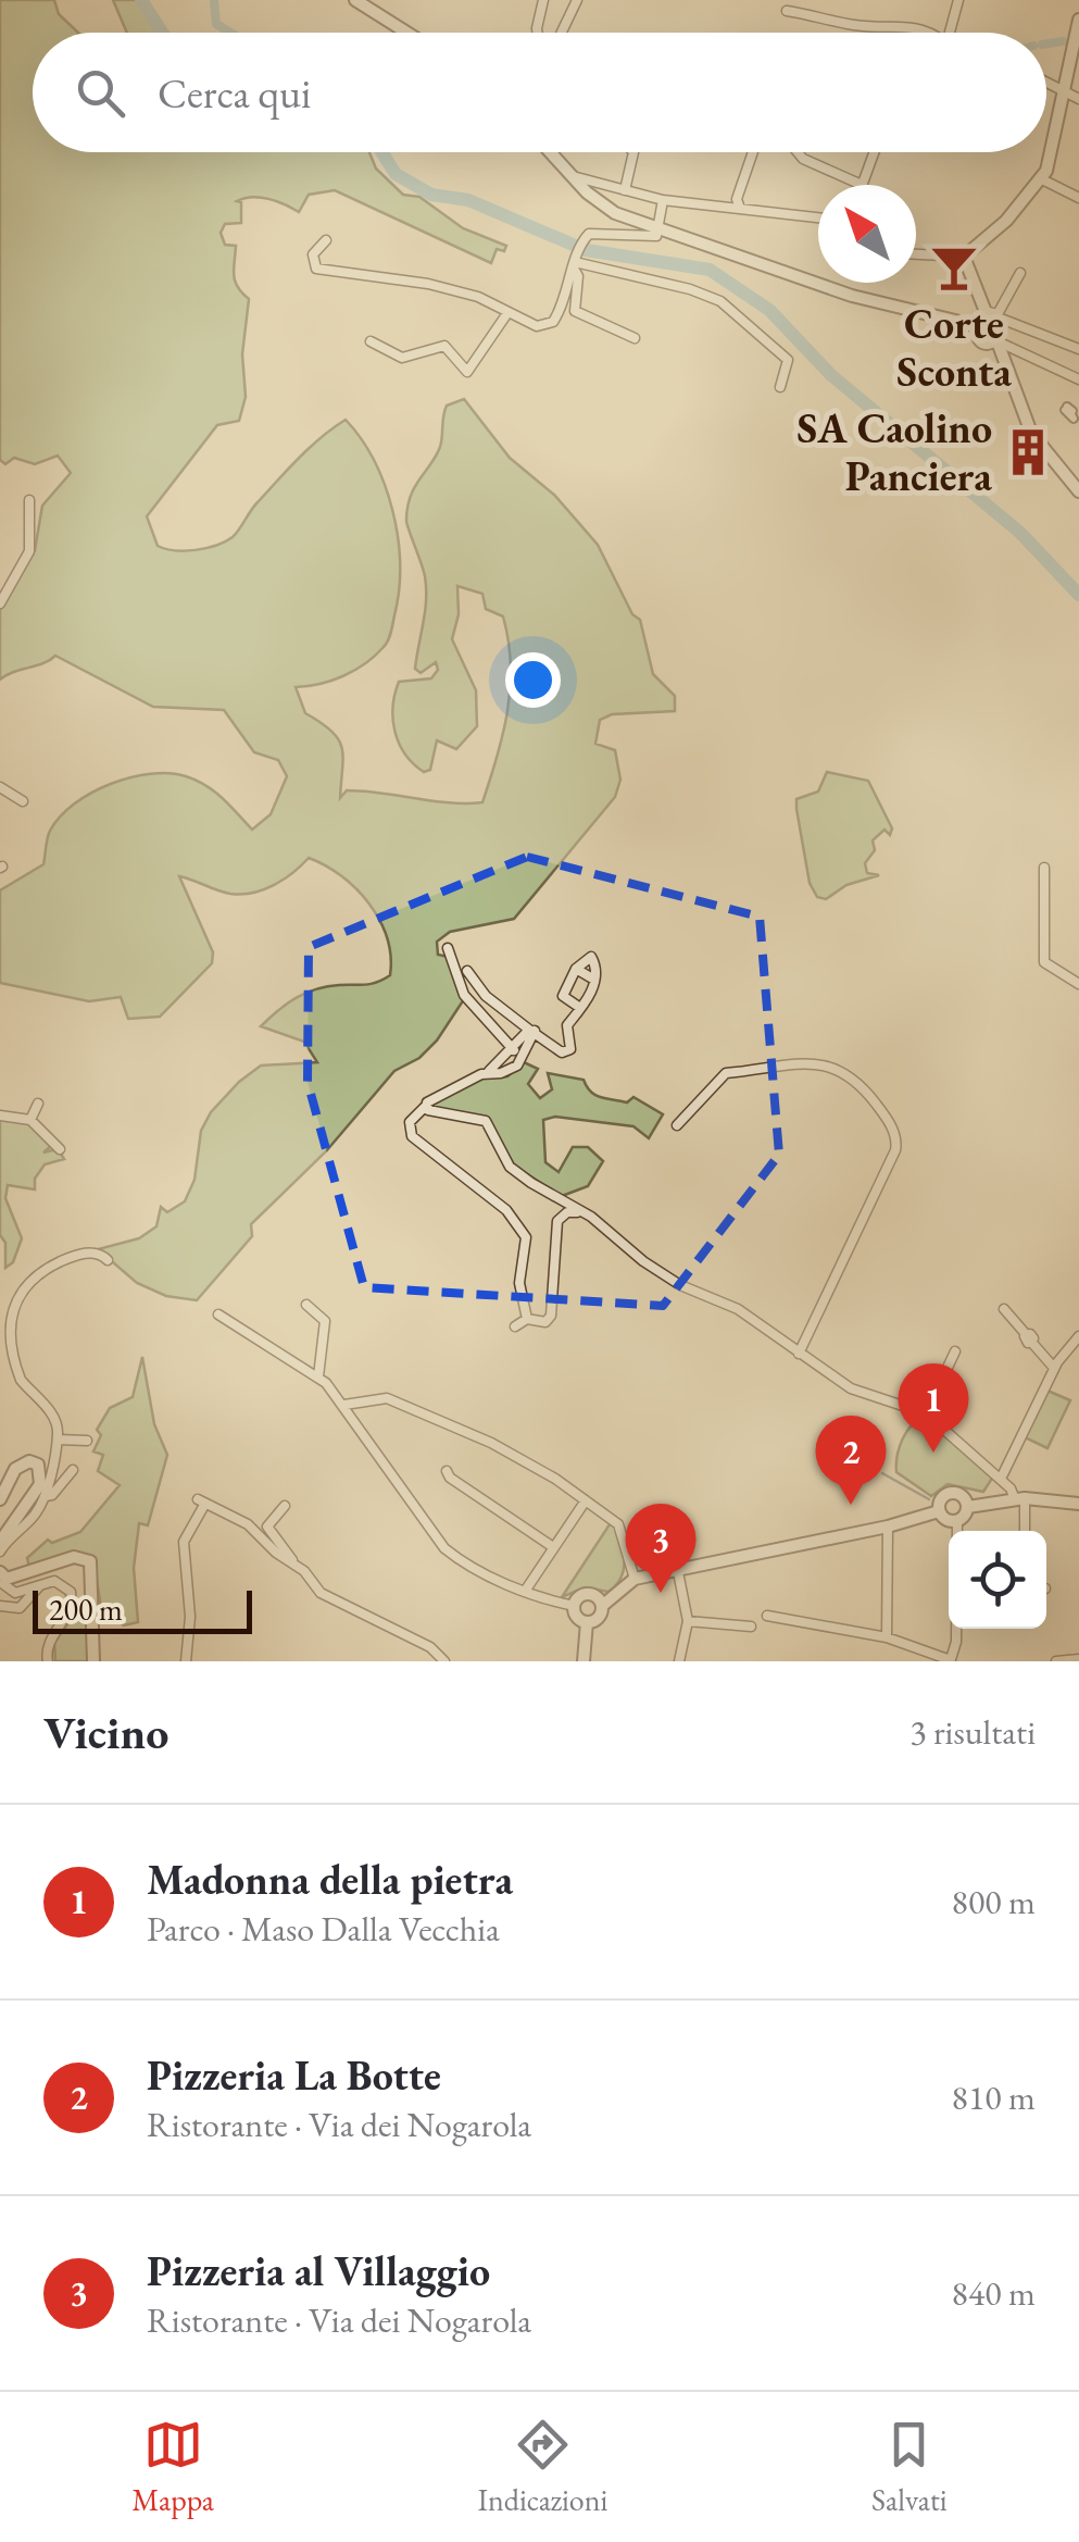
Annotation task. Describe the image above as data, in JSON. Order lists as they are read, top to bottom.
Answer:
{
  "places": {
    "bar": ["Corte Sconta"],
    "building": ["SA Caolino Panciera"]
  },
  "scale_bar": "200 m",
  "north": "top left",
  "page": {
    "search": "Cerca qui",
    "pins": ["1", "2", "3"],
    "scale": "200 m",
    "heading": ["Vicino", "3 risultati"],
    "list": [
      {
        "mark": "1",
        "name": "Madonna della pietra",
        "note": "Parco · Maso Dalla Vecchia",
        "value": "800 m"
      },
      {
        "mark": "2",
        "name": "Pizzeria La Botte",
        "note": "Ristorante · Via dei Nogarola",
        "value": "810 m"
      },
      {
        "mark": "3",
        "name": "Pizzeria al Villaggio",
        "note": "Ristorante · Via dei Nogarola",
        "value": "840 m"
      }
    ],
    "nav": ["Mappa", "Indicazioni", "Salvati"]
  }
}
